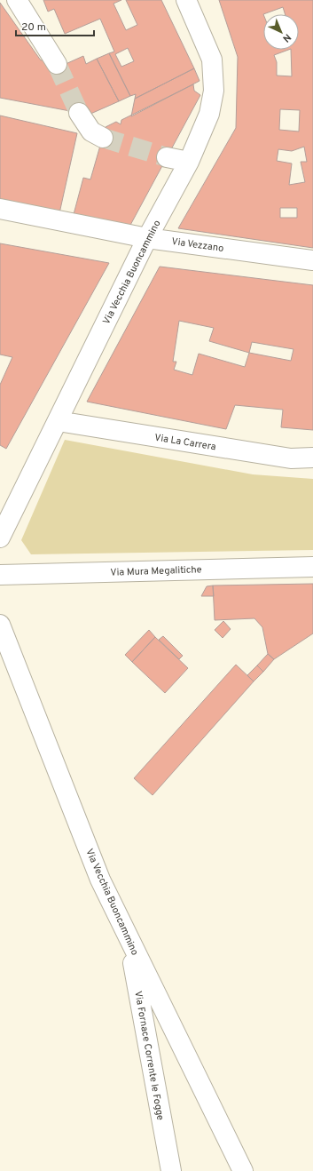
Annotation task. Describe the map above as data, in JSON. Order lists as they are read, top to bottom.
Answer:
{
  "streets": {
    "street": [
      "Via Vezzano",
      "Via Vecchia Buoncammino",
      "Via La Carrera",
      "Via Mura Megalitiche",
      "Via Fornace Corrente le Fogge"
    ]
  },
  "crossings": [
    ["Via Vezzano", "Via Vecchia Buoncammino"],
    ["Via Vecchia Buoncammino", "Via La Carrera"],
    ["Via Vecchia Buoncammino", "Via Fornace Corrente le Fogge"]
  ],
  "scale_bar": "20 m",
  "north": "bottom right"
}
